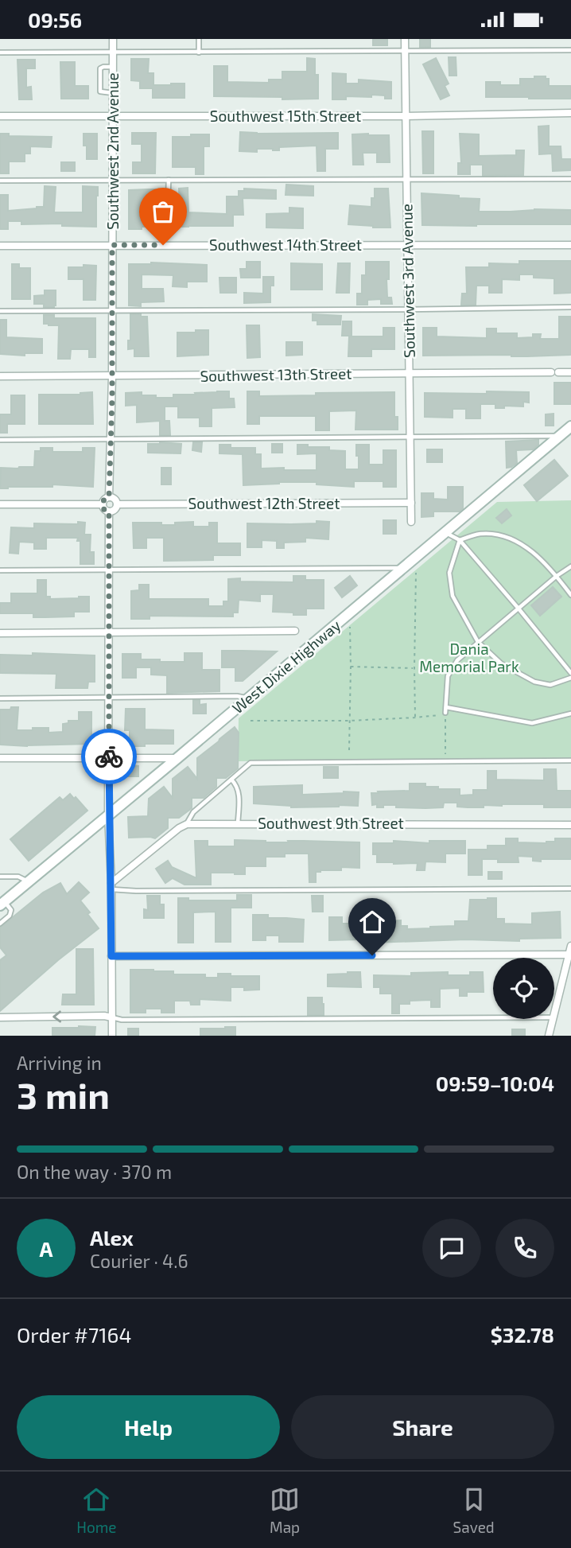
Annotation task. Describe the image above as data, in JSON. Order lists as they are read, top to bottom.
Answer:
{
  "streets": {
    "main road": ["West Dixie Highway"],
    "street": [
      "Southwest 15th Street",
      "Southwest 2nd Avenue",
      "Southwest 14th Street",
      "Southwest 3rd Avenue",
      "Southwest 13th Street",
      "Southwest 12th Street",
      "Southwest 9th Street"
    ]
  },
  "crossings": [
    ["Southwest 15th Street", "Southwest 2nd Avenue"],
    ["Southwest 15th Street", "Southwest 3rd Avenue"],
    ["Southwest 2nd Avenue", "Southwest 14th Street"],
    ["Southwest 2nd Avenue", "Southwest 13th Street"],
    ["Southwest 2nd Avenue", "Southwest 12th Street"],
    ["Southwest 14th Street", "Southwest 3rd Avenue"],
    ["Southwest 3rd Avenue", "Southwest 13th Street"],
    ["Southwest 3rd Avenue", "Southwest 12th Street"]
  ],
  "parks": ["Dania Memorial Park"],
  "page": {
    "status": "09:56",
    "heading": ["3 min", "Arriving in", "09:59–10:04"],
    "panel": [
      "Alex",
      "Courier · 4.6",
      "Order #7164",
      "$32.78"
    ],
    "bar": "On the way · 370 m",
    "round": "A",
    "buttons": ["Help", "Share"],
    "tabs": ["Home", "Map", "Saved"]
  }
}
